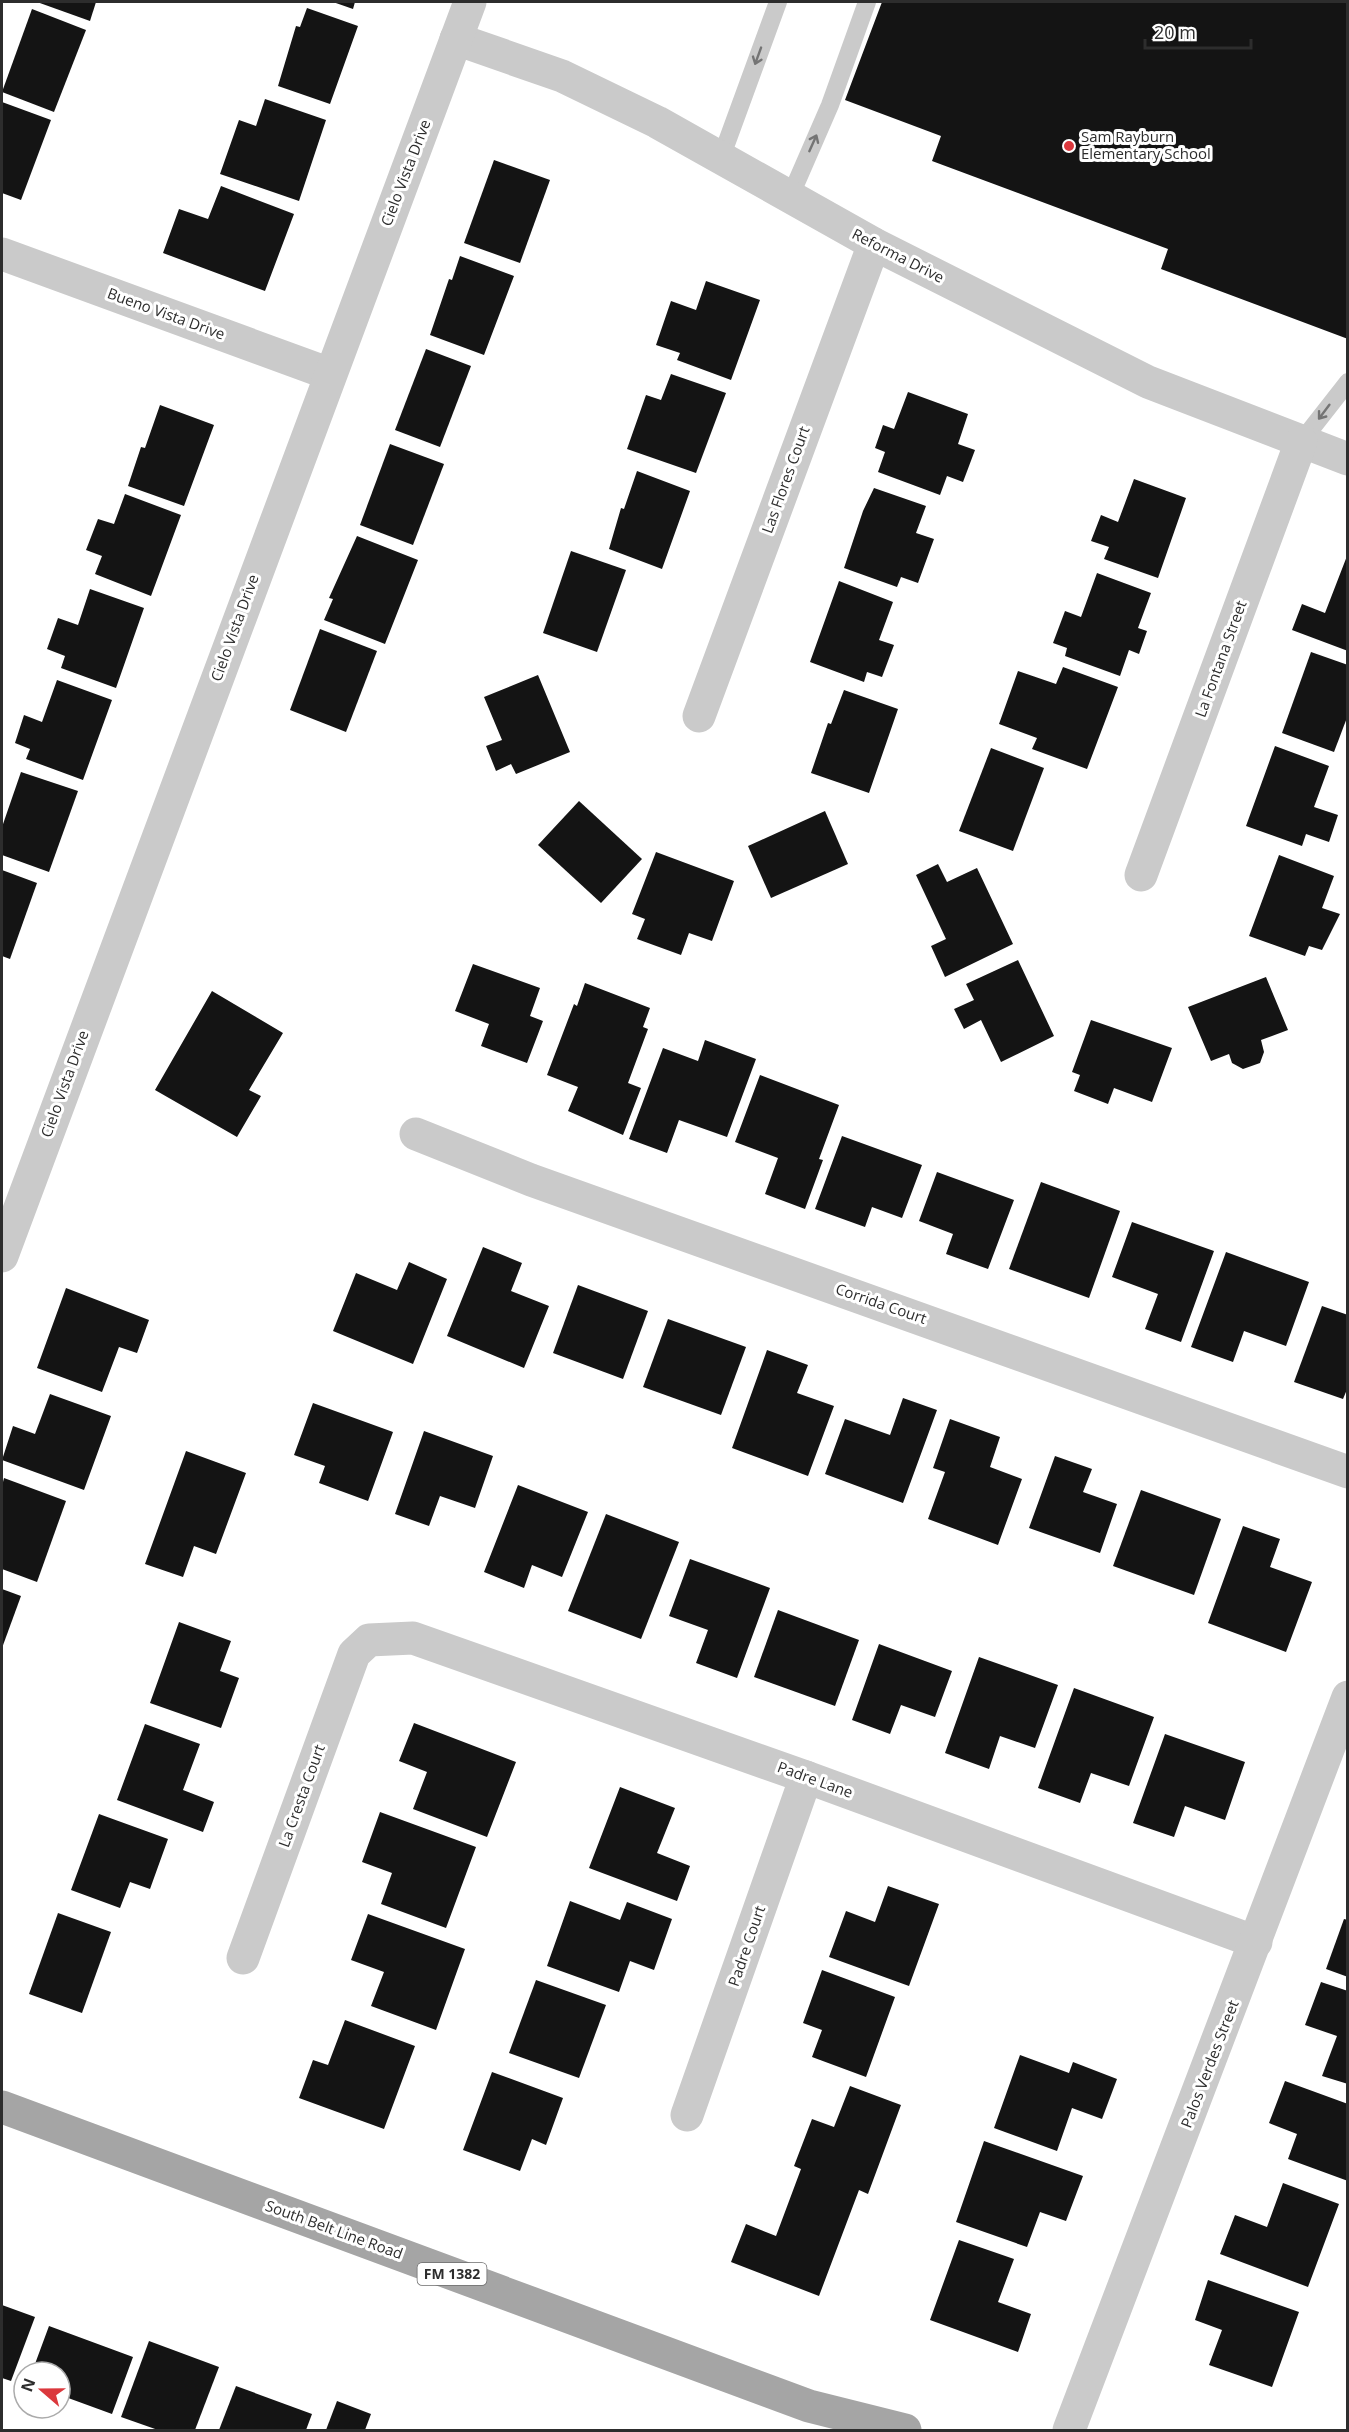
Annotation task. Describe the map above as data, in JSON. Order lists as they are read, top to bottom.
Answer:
{
  "streets": {
    "main road": ["South Belt Line Road", "FM 1382"],
    "street": [
      "Cielo Vista Drive",
      "Reforma Drive",
      "Bueno Vista Drive",
      "Las Flores Court",
      "La Fontana Street",
      "Corrida Court",
      "Padre Lane",
      "La Cresta Court",
      "Padre Court",
      "Palos Verdes Street"
    ]
  },
  "crossings": [
    ["Cielo Vista Drive", "Reforma Drive"],
    ["Cielo Vista Drive", "Bueno Vista Drive"],
    ["Reforma Drive", "Las Flores Court"],
    ["Reforma Drive", "La Fontana Street"],
    ["Padre Lane", "La Cresta Court"],
    ["Padre Lane", "Padre Court"],
    ["Padre Lane", "Palos Verdes Street"]
  ],
  "places": ["Sam Rayburn Elementary School"],
  "scale_bar": "20 m",
  "north": "left"
}
